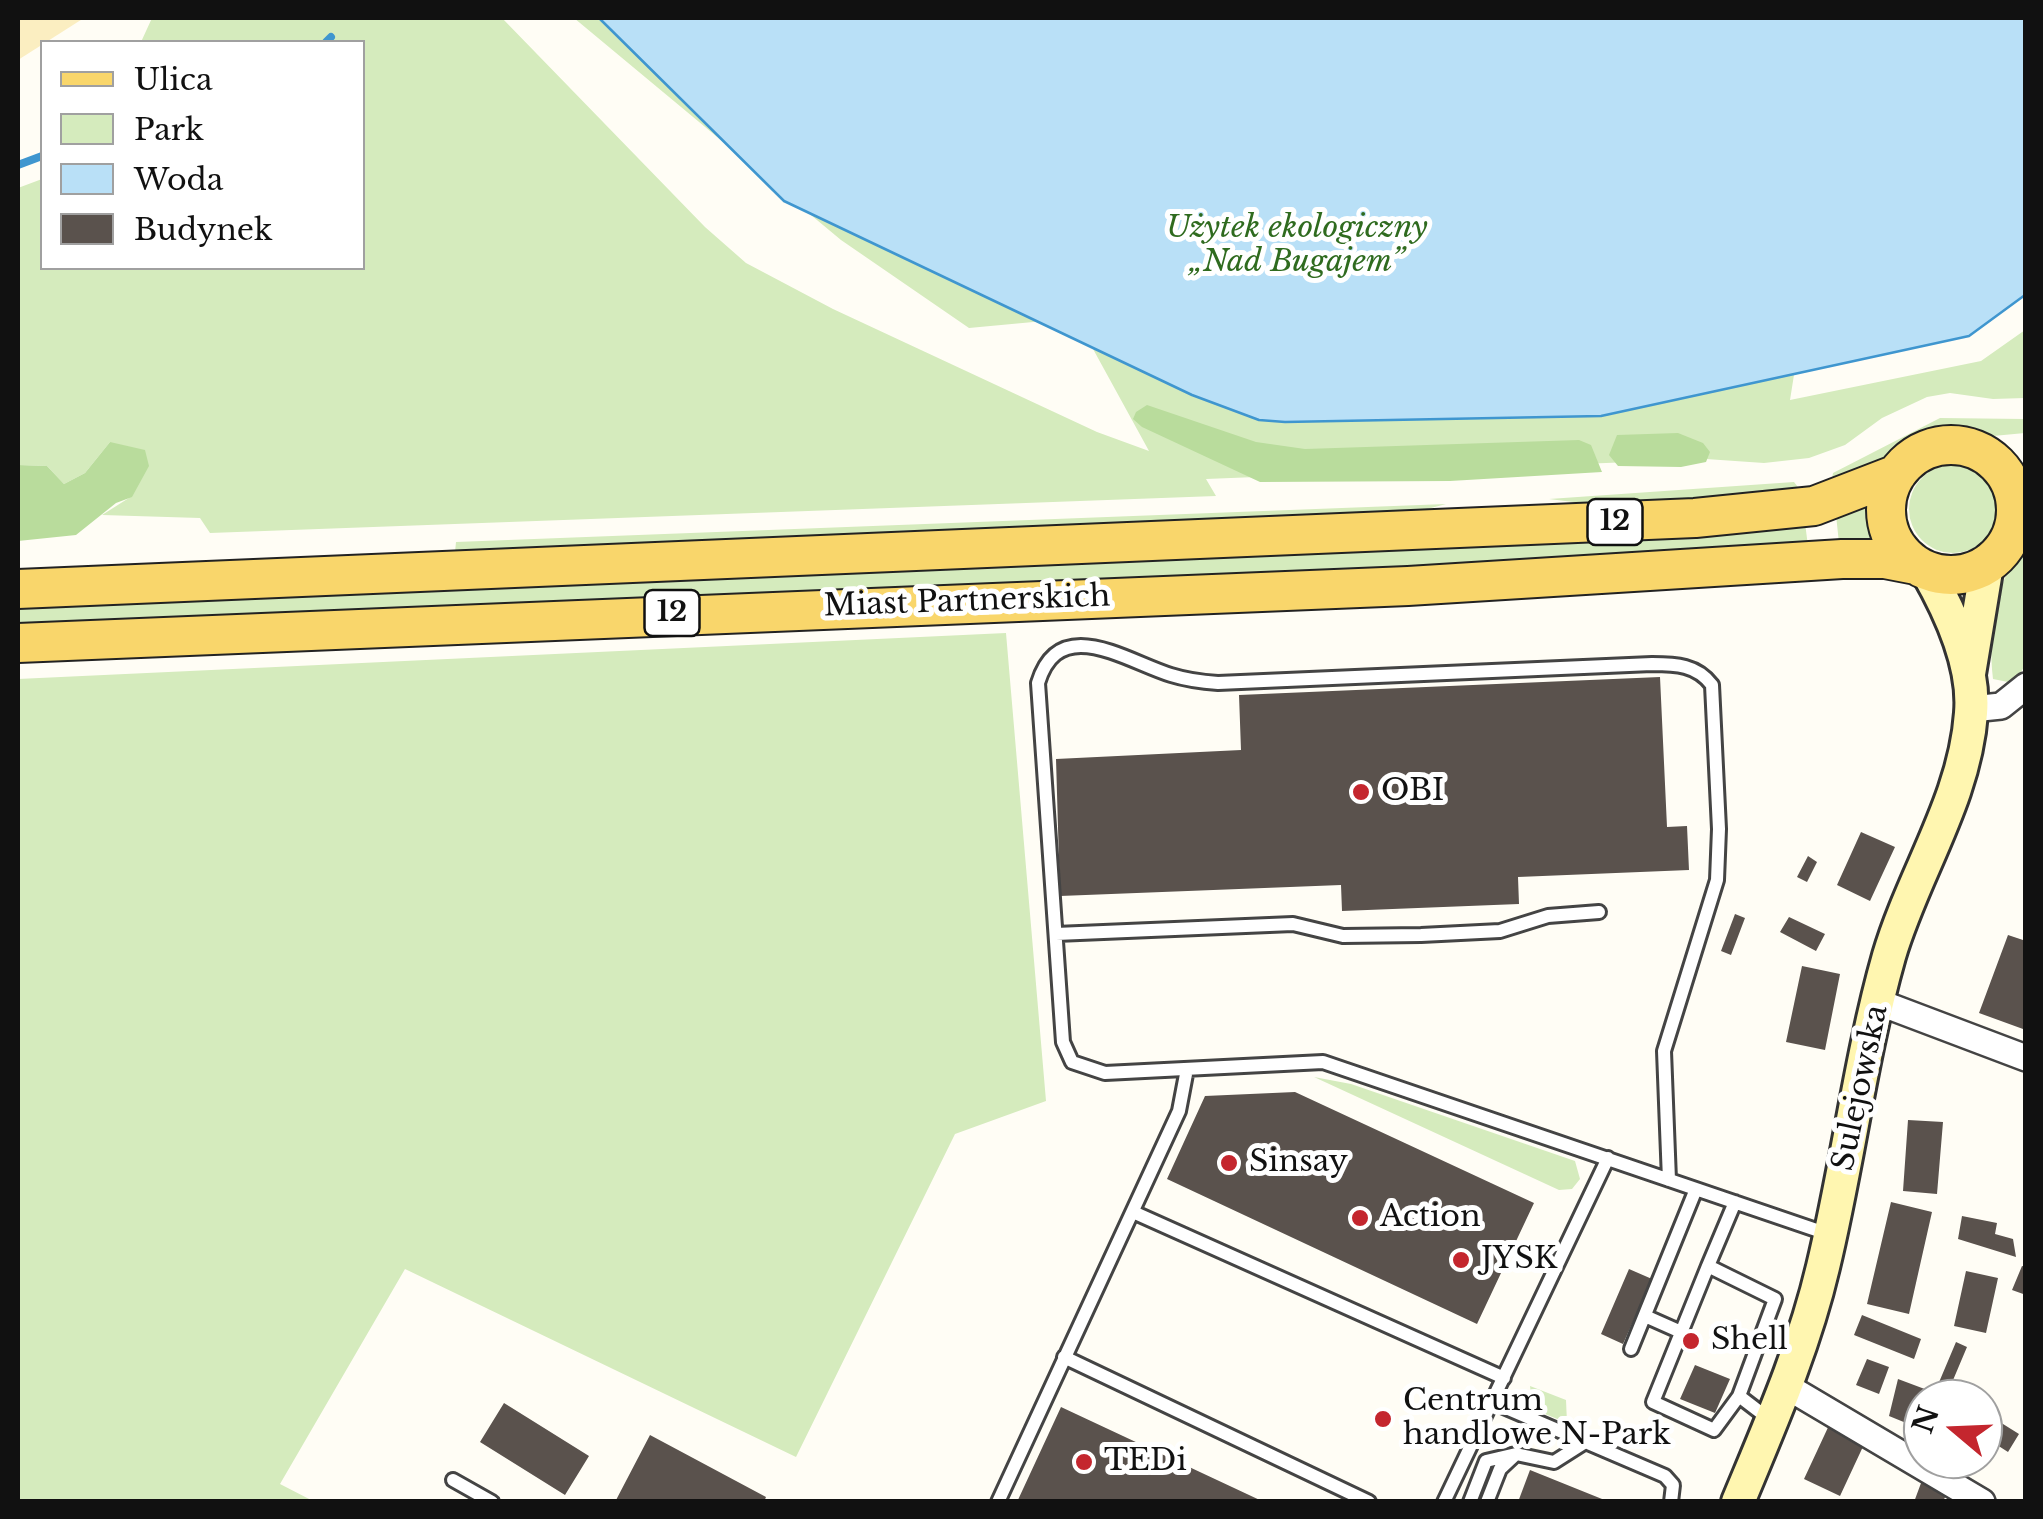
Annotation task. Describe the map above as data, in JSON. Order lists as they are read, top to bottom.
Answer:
{
  "streets": {
    "main road": ["12", "Miast Partnerskich", "Sulejowska"]
  },
  "crossings": [
    ["12", "Miast Partnerskich"],
    ["12", "Sulejowska"],
    ["Miast Partnerskich", "Sulejowska"]
  ],
  "parks": ["Użytek ekologiczny „Nad Bugajem”"],
  "places": [
    "OBI",
    "Sinsay",
    "Action",
    "JYSK",
    "Shell",
    "Centrum handlowe N-Park",
    "TEDi"
  ],
  "legend": [
    "Ulica",
    "Park",
    "Woda",
    "Budynek"
  ],
  "north": "left"
}
